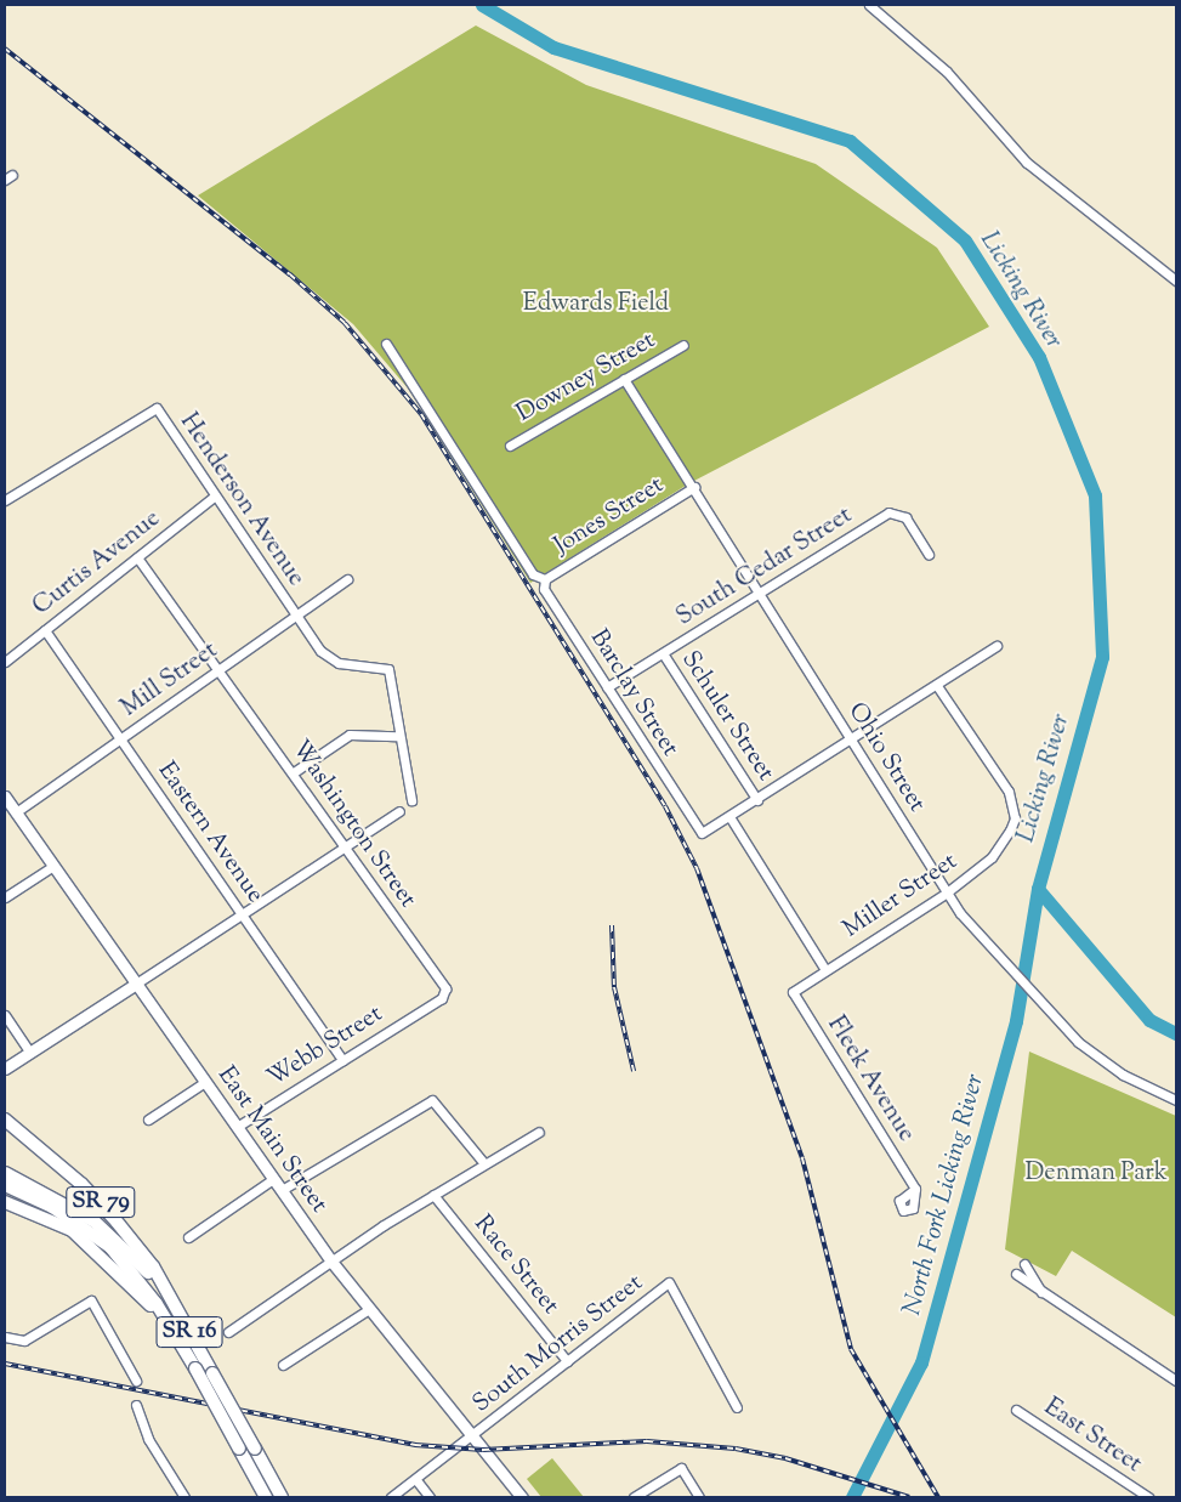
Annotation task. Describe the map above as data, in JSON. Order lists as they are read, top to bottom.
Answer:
{
  "streets": {
    "highway": ["SR 79", "SR 16"],
    "main road": ["East Main Street"],
    "street": [
      "Downey Street",
      "Henderson Avenue",
      "Jones Street",
      "Curtis Avenue",
      "South Cedar Street",
      "Mill Street",
      "Barclay Street",
      "Schuler Street",
      "Ohio Street",
      "Washington Street",
      "Eastern Avenue",
      "Miller Street",
      "Webb Street",
      "Fleek Avenue",
      "Race Street",
      "South Morris Street",
      "East Street"
    ]
  },
  "crossings": [
    ["Downey Street", "Ohio Street"],
    ["Henderson Avenue", "Curtis Avenue"],
    ["Henderson Avenue", "Mill Street"],
    ["Jones Street", "Barclay Street"],
    ["Jones Street", "Ohio Street"],
    ["Curtis Avenue", "Washington Street"],
    ["Curtis Avenue", "Eastern Avenue"],
    ["South Cedar Street", "Barclay Street"],
    ["South Cedar Street", "Schuler Street"],
    ["South Cedar Street", "Ohio Street"],
    ["Mill Street", "Washington Street"],
    ["Mill Street", "Eastern Avenue"],
    ["Mill Street", "East Main Street"],
    ["Ohio Street", "Miller Street"],
    ["Washington Street", "Webb Street"],
    ["Eastern Avenue", "Webb Street"],
    ["Miller Street", "Fleek Avenue"],
    ["Webb Street", "East Main Street"],
    ["East Main Street", "South Morris Street"],
    ["SR 79", "SR 16"],
    ["Race Street", "South Morris Street"]
  ],
  "water": ["Licking River", "North Fork Licking River"],
  "parks": ["Edwards Field", "Denman Park"]
}
